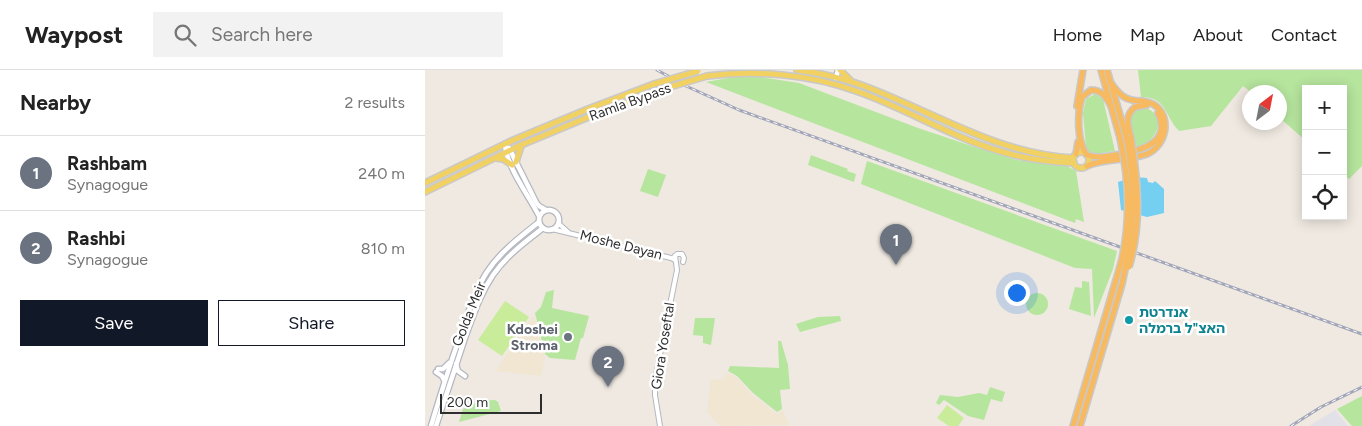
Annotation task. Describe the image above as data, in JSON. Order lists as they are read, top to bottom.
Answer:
{
  "streets": {
    "main road": ["Ramla Bypass", "Golda Meir"],
    "street": ["Moshe Dayan", "Giora Yoseftal"]
  },
  "crossings": [
    ["Moshe Dayan", "Golda Meir"],
    ["Moshe Dayan", "Giora Yoseftal"]
  ],
  "places": ["אנדרטת האצ\"ל ברמלה", "Kdoshei Stroma"],
  "scale_bar": "200 m",
  "north": "top right",
  "page": {
    "header": "Waypost",
    "search": "Search here",
    "nav": [
      "Home",
      "Map",
      "About",
      "Contact"
    ],
    "heading": ["Nearby", "2 results"],
    "map_buttons": ["+", "−"],
    "list": [
      {
        "mark": "1",
        "name": "Rashbam",
        "note": "Synagogue",
        "value": "240 m"
      },
      {
        "mark": "2",
        "name": "Rashbi",
        "note": "Synagogue",
        "value": "810 m"
      }
    ],
    "pins": ["1", "2"],
    "buttons": ["Save", "Share"],
    "scale": "200 m"
  }
}
